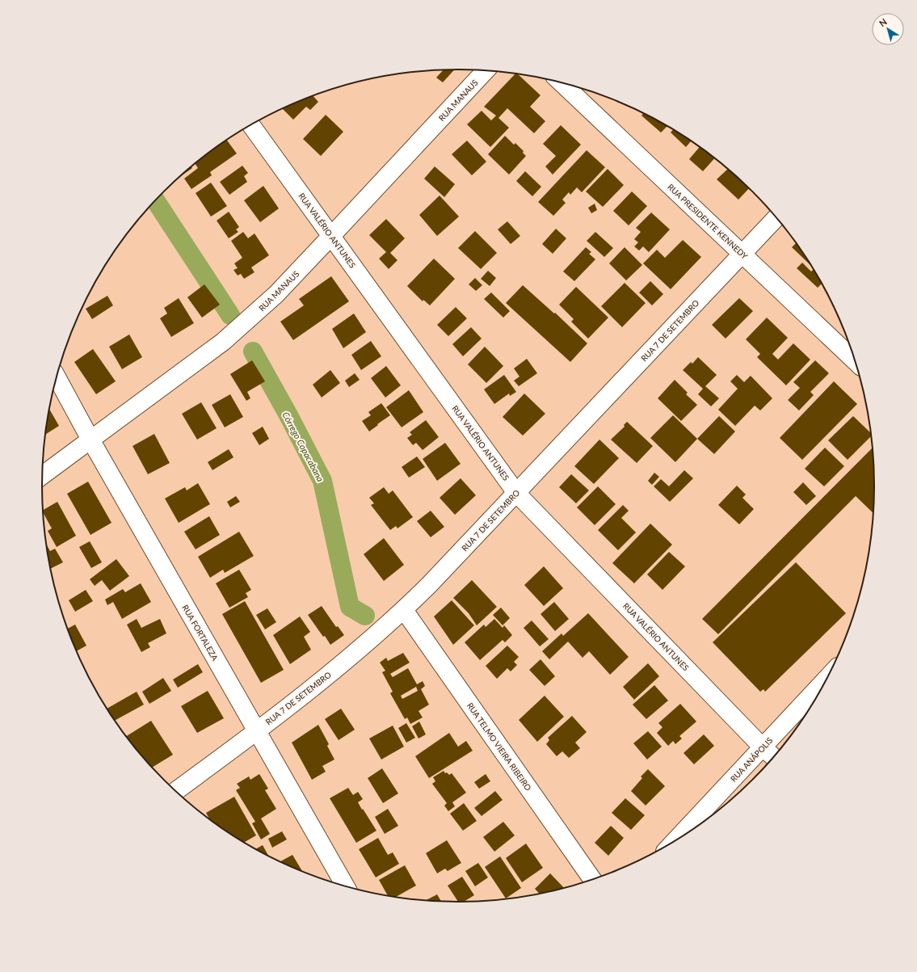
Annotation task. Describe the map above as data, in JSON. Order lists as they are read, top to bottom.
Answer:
{
  "streets": {
    "street": [
      "RUA MANAUS",
      "RUA PRESIDENTE KENNEDY",
      "RUA VALÉRIO ANTUNES",
      "RUA 7 DE SETEMBRO",
      "RUA FORTALEZA",
      "RUA TELMO VIEIRA RIBEIRO",
      "RUA ANÁPOLIS"
    ]
  },
  "crossings": [
    ["RUA MANAUS", "RUA VALÉRIO ANTUNES"],
    ["RUA MANAUS", "RUA FORTALEZA"],
    ["RUA PRESIDENTE KENNEDY", "RUA 7 DE SETEMBRO"],
    ["RUA VALÉRIO ANTUNES", "RUA 7 DE SETEMBRO"],
    ["RUA VALÉRIO ANTUNES", "RUA ANÁPOLIS"],
    ["RUA 7 DE SETEMBRO", "RUA FORTALEZA"],
    ["RUA 7 DE SETEMBRO", "RUA TELMO VIEIRA RIBEIRO"]
  ],
  "water": ["Córrego Copacabana"],
  "north": "top left"
}
